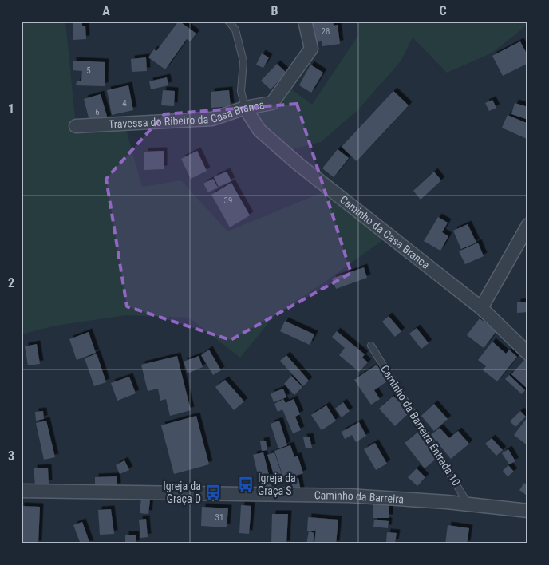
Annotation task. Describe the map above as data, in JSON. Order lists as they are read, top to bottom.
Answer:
{
  "streets": {
    "street": ["Travessa do Ribeiro da Casa Branca", "Caminho da Casa Branca", "Caminho da Barreira"],
    "lane": ["Caminho da Barreira Entrada 10"]
  },
  "crossings": [
    ["Travessa do Ribeiro da Casa Branca", "Caminho da Casa Branca"],
    ["Caminho da Barreira Entrada 10", "Caminho da Barreira"]
  ],
  "places": {
    "bus stop": ["Igreja da Graça S", "Igreja da Graça D"]
  },
  "house_numbers": [
    "28",
    "5",
    "4",
    "6",
    "39",
    "31"
  ],
  "grid": {
    "columns": ["A", "B", "C"],
    "rows": ["1", "2", "3"]
  }
}
